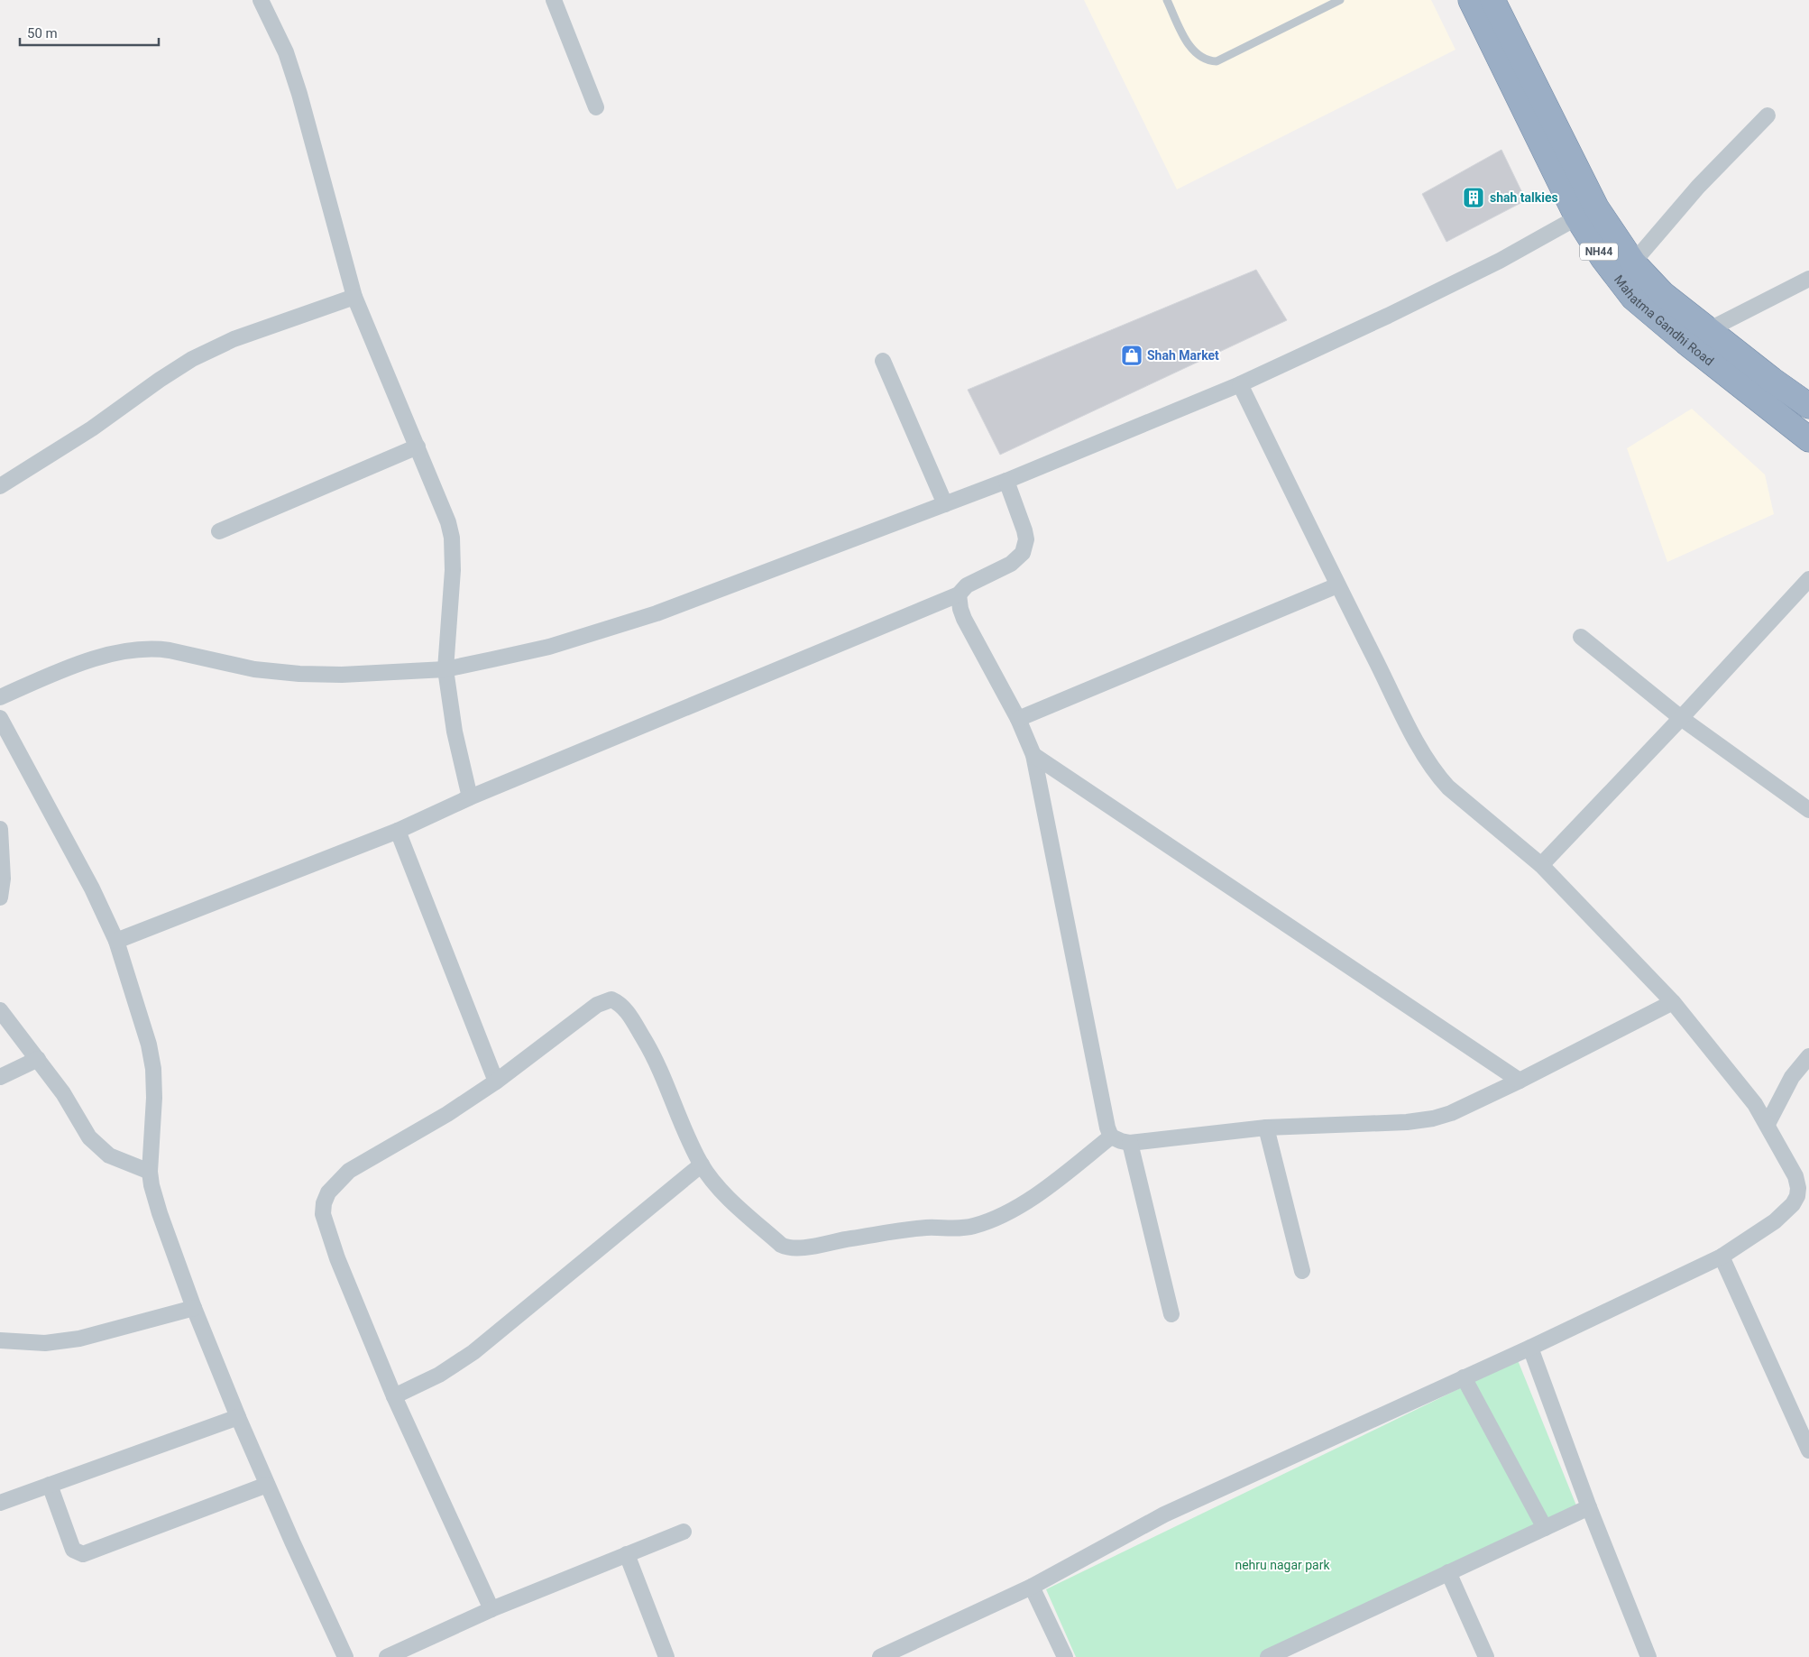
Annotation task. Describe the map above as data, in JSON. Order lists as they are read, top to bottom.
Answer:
{
  "streets": {
    "highway": ["NH44", "Mahatma Gandhi Road"]
  },
  "parks": ["nehru nagar park"],
  "places": {
    "building": ["shah talkies"],
    "shop": ["Shah Market"]
  },
  "scale_bar": "50 m"
}
